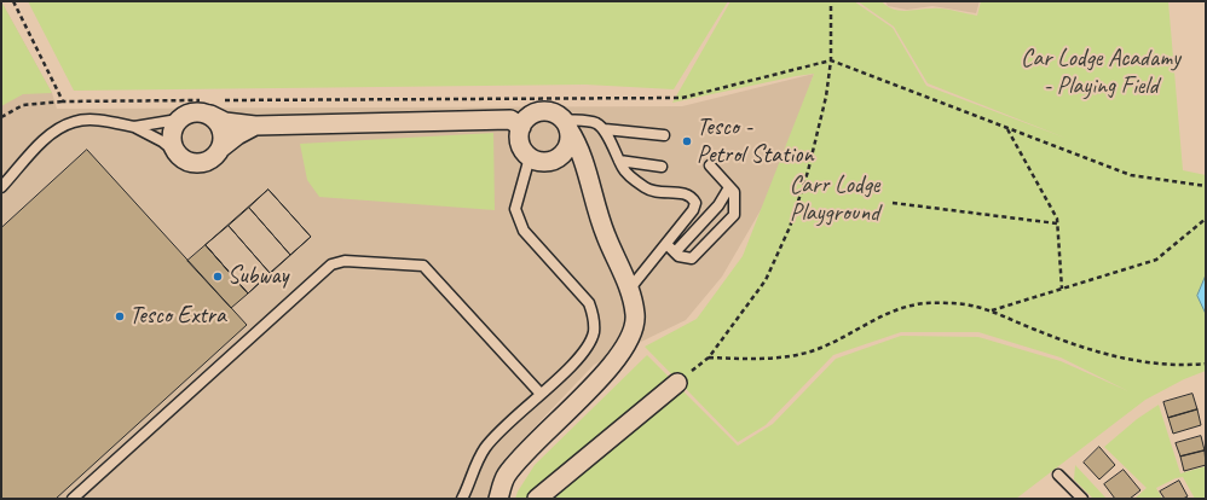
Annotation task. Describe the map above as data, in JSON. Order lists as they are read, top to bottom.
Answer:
{
  "parks": ["Car Lodge Acadamy - Playing Field", "Carr Lodge Playground"],
  "places": ["Tesco - Petrol Station", "Subway", "Tesco Extra"]
}
